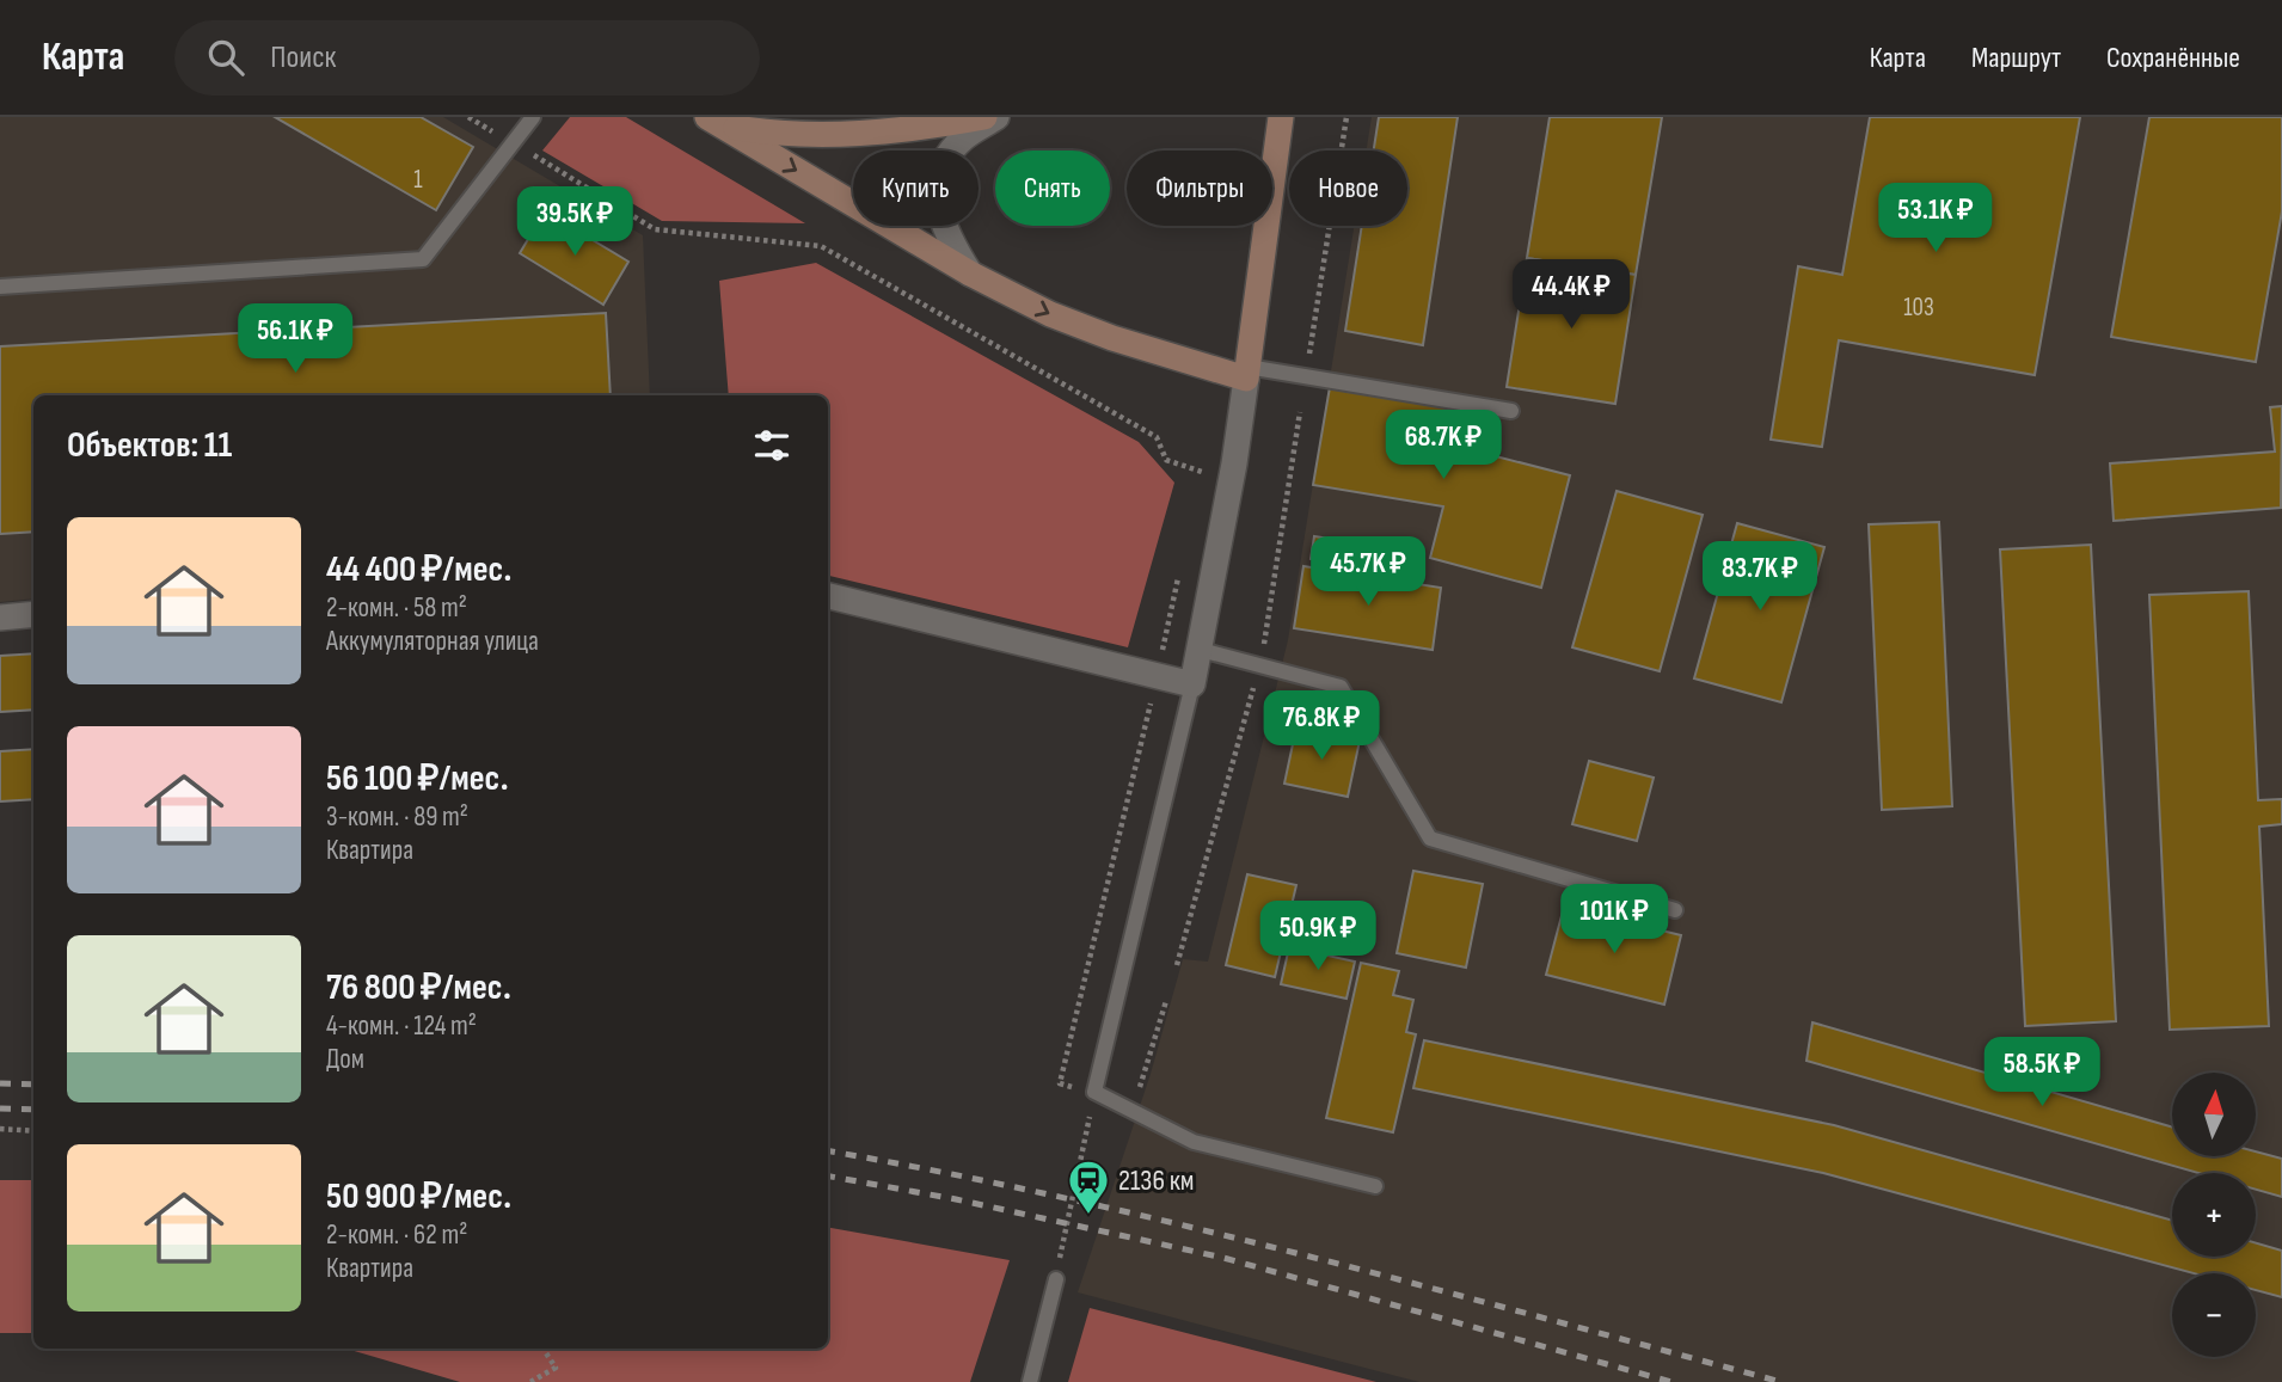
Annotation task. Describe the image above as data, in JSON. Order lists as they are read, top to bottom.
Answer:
{
  "places": {
    "station": ["2136 км"]
  },
  "house_numbers": ["1", "103"],
  "north": "top",
  "page": {
    "header": "Карта",
    "search": "Поиск",
    "nav": ["Карта", "Маршрут", "Сохранённые"],
    "chip": [
      "Купить",
      "Снять",
      "Фильтры",
      "Новое"
    ],
    "price": [
      "53.1K ₽",
      "39.5K ₽",
      "44.4K ₽",
      "56.1K ₽",
      "68.7K ₽",
      "45.7K ₽",
      "83.7K ₽",
      "76.8K ₽",
      "101K ₽",
      "50.9K ₽",
      "58.5K ₽"
    ],
    "heading": "Объектов: 11",
    "list": [
      {
        "name": "44 400 ₽/мес.",
        "note": "2-комн. · 58 m² · Аккумуляторная улица"
      },
      {
        "name": "56 100 ₽/мес.",
        "note": "3-комн. · 89 m² · Квартира"
      },
      {
        "name": "76 800 ₽/мес.",
        "note": "4-комн. · 124 m² · Дом"
      },
      {
        "name": "50 900 ₽/мес.",
        "note": "2-комн. · 62 m² · Квартира"
      }
    ],
    "map_buttons": ["+", "−"]
  }
}
